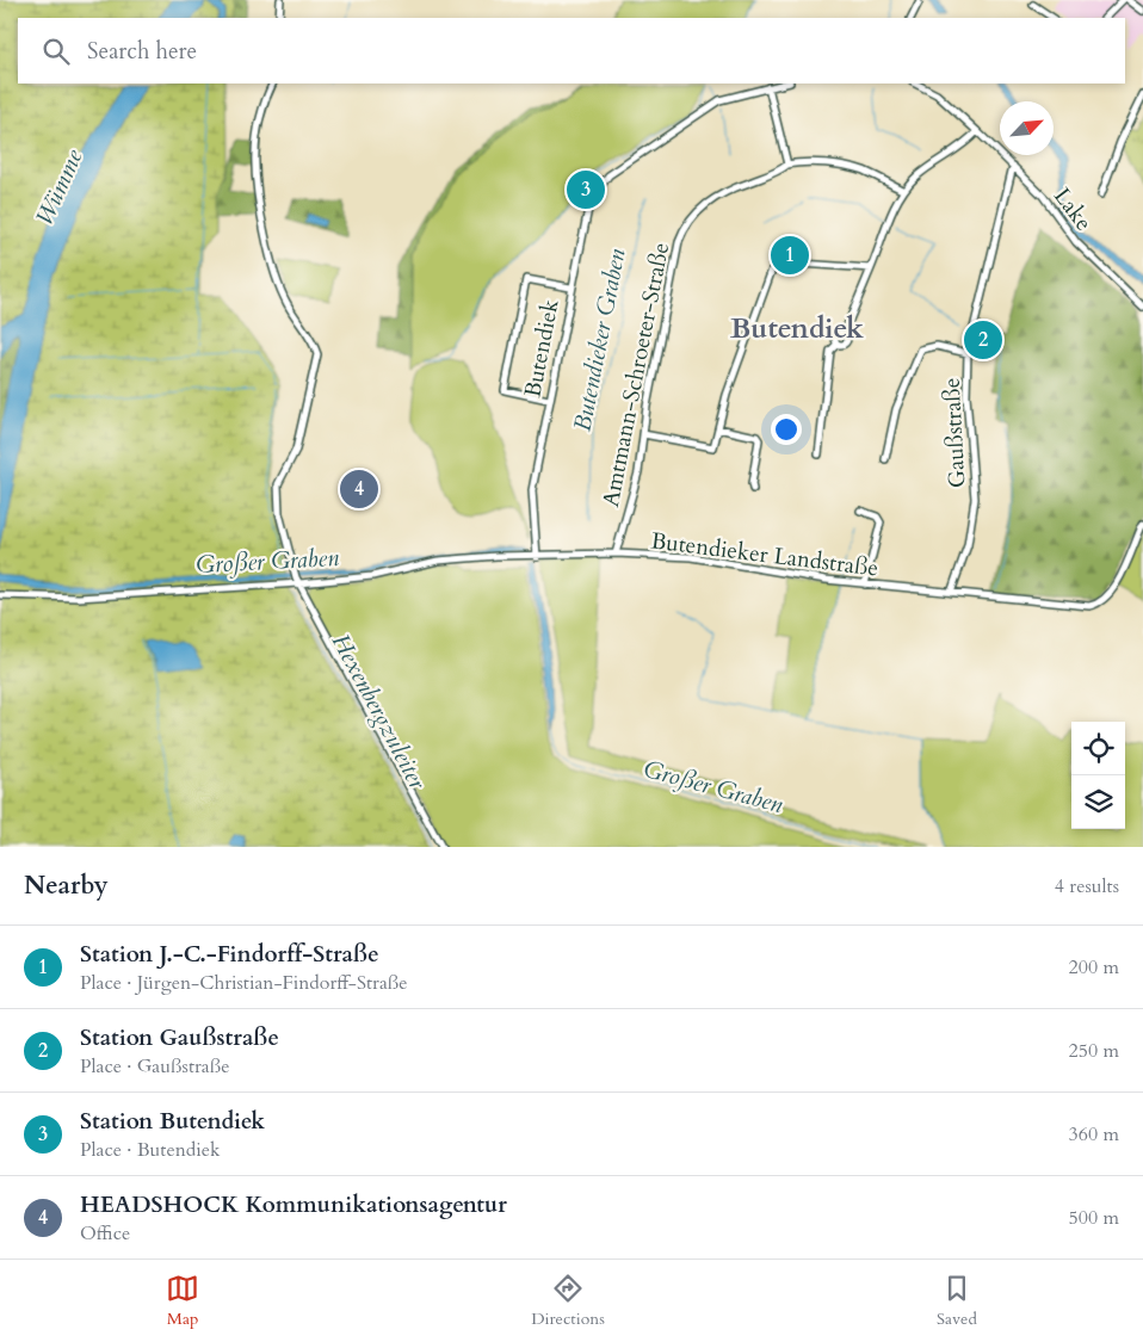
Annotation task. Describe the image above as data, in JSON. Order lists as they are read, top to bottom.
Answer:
{
  "streets": {
    "street": [
      "Lake",
      "Butendiek",
      "Amtmann-Schroeter-Straße",
      "Gaußstraße",
      "Butendieker Landstraße"
    ]
  },
  "crossings": [
    ["Lake", "Gaußstraße"],
    ["Butendiek", "Butendieker Landstraße"],
    ["Amtmann-Schroeter-Straße", "Butendieker Landstraße"],
    ["Gaußstraße", "Butendieker Landstraße"]
  ],
  "districts": ["Butendiek"],
  "water": [
    "Wümme",
    "Butendieker Graben",
    "Großer Graben",
    "Hexenbergzuleiter"
  ],
  "north": "top right",
  "page": {
    "search": "Search here",
    "pins": [
      "3",
      "1",
      "2",
      "4"
    ],
    "heading": ["Nearby", "4 results"],
    "list": [
      {
        "mark": "1",
        "name": "Station J.-C.-Findorff-Straße",
        "note": "Place · Jürgen-Christian-Findorff-Straße",
        "value": "200 m"
      },
      {
        "mark": "2",
        "name": "Station Gaußstraße",
        "note": "Place · Gaußstraße",
        "value": "250 m"
      },
      {
        "mark": "3",
        "name": "Station Butendiek",
        "note": "Place · Butendiek",
        "value": "360 m"
      },
      {
        "mark": "4",
        "name": "HEADSHOCK Kommunikationsagentur",
        "note": "Office",
        "value": "500 m"
      }
    ],
    "nav": ["Map", "Directions", "Saved"]
  }
}
